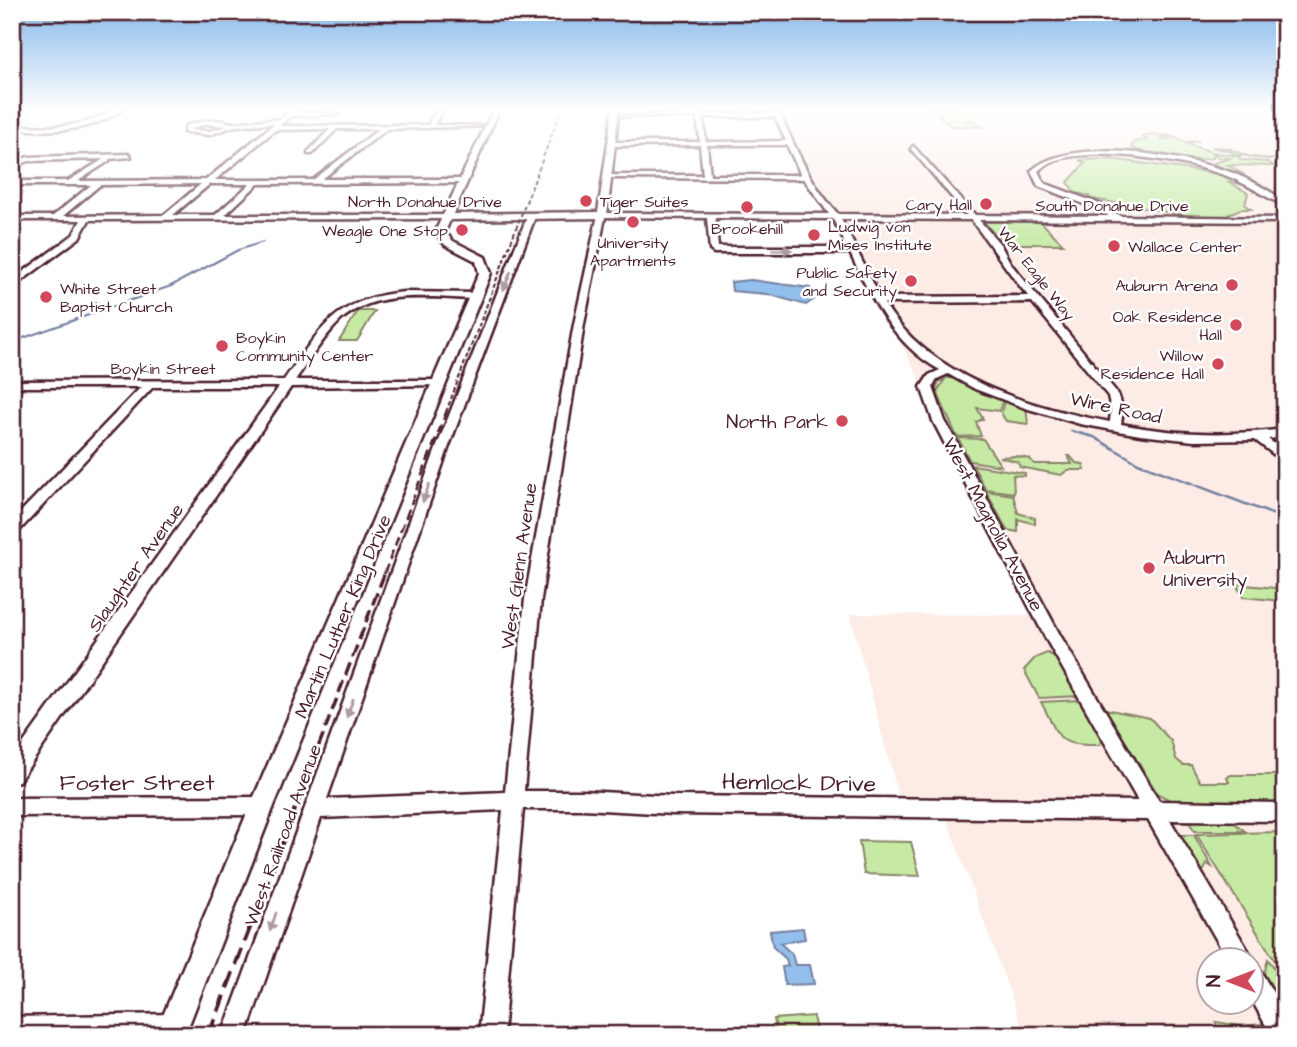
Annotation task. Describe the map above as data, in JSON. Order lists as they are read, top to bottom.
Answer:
{
  "streets": {
    "main road": ["North Donahue Drive", "West Glenn Avenue", "Martin Luther King Drive"],
    "street": [
      "South Donahue Drive",
      "War Eagle Way",
      "Boykin Street",
      "Wire Road",
      "West Magnolia Avenue",
      "Slaughter Avenue",
      "Foster Street",
      "Hemlock Drive",
      "West Railroad Avenue"
    ]
  },
  "crossings": [
    ["North Donahue Drive", "South Donahue Drive"],
    ["North Donahue Drive", "West Glenn Avenue"],
    ["North Donahue Drive", "Martin Luther King Drive"],
    ["North Donahue Drive", "West Railroad Avenue"],
    ["South Donahue Drive", "War Eagle Way"],
    ["War Eagle Way", "Wire Road"],
    ["Boykin Street", "Slaughter Avenue"],
    ["Boykin Street", "Martin Luther King Drive"],
    ["Wire Road", "West Magnolia Avenue"],
    ["West Magnolia Avenue", "Hemlock Drive"],
    ["West Glenn Avenue", "Hemlock Drive"],
    ["Slaughter Avenue", "Martin Luther King Drive"],
    ["Martin Luther King Drive", "Foster Street"],
    ["Hemlock Drive", "West Railroad Avenue"]
  ],
  "one_way": ["West Railroad Avenue"],
  "places": [
    "Tiger Suites",
    "Cary Hall",
    "Brookehill",
    "University Apartments",
    "Weagle One Stop",
    "Ludwig von Mises Institute",
    "Wallace Center",
    "Public Safety and Security",
    "Auburn Arena",
    "White Street Baptist Church",
    "Oak Residence Hall",
    "Boykin Community Center",
    "Willow Residence Hall",
    "North Park",
    "Auburn University"
  ],
  "north": "left"
}
